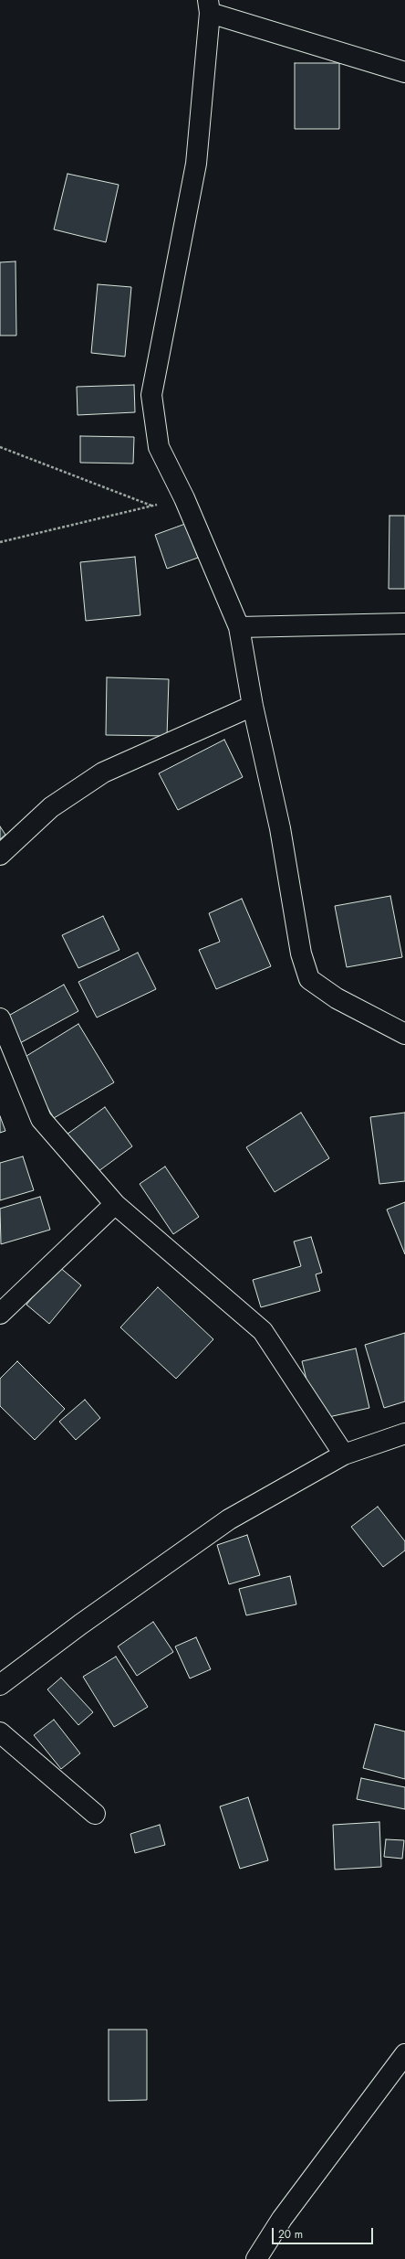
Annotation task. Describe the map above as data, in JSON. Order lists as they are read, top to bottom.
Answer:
{
  "scale_bar": "20 m"
}
